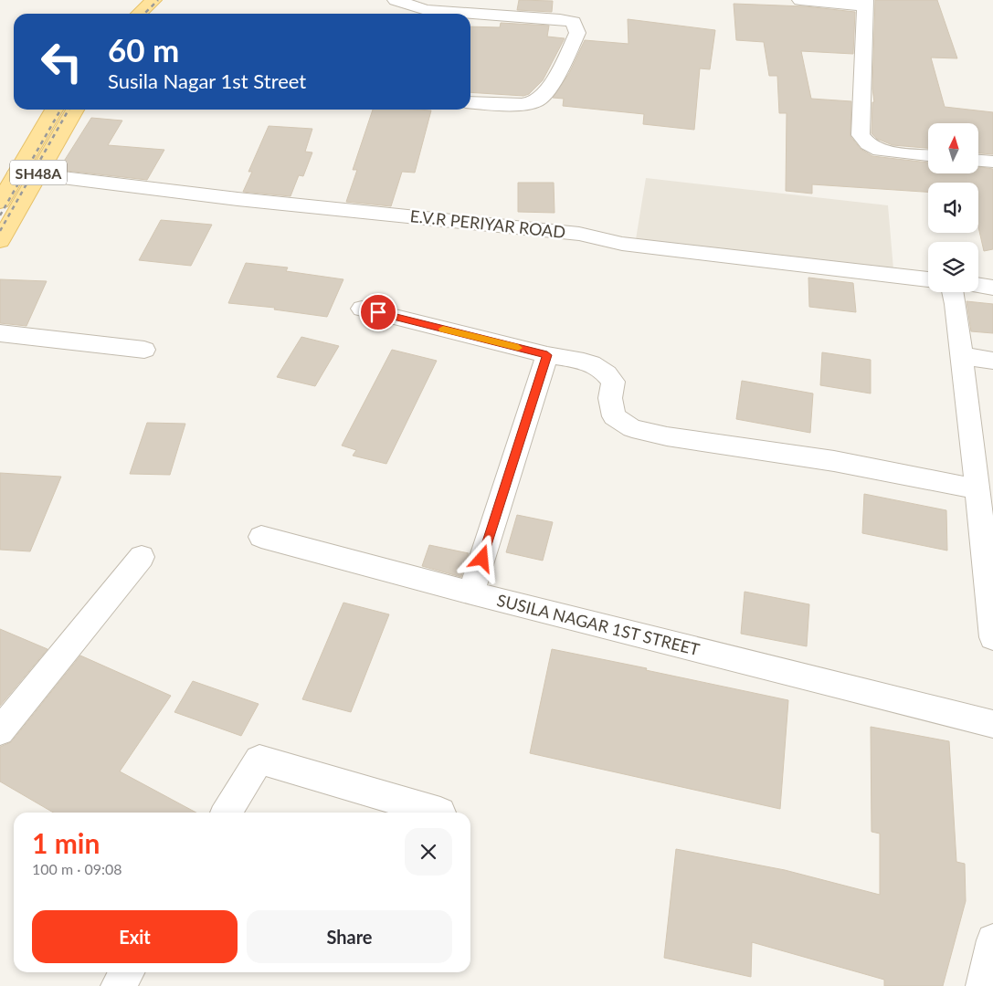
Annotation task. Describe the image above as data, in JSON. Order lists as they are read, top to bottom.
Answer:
{
  "streets": {
    "main road": ["SH48A"],
    "street": ["E.V.R PERIYAR ROAD", "SUSILA NAGAR 1ST STREET"]
  },
  "crossings": [
    ["SH48A", "E.V.R PERIYAR ROAD"]
  ],
  "north": "top",
  "page": {
    "turn": ["60 m", "Susila Nagar 1st Street"],
    "heading": ["1 min", "100 m · 09:08"],
    "buttons": ["Exit", "Share"]
  }
}
